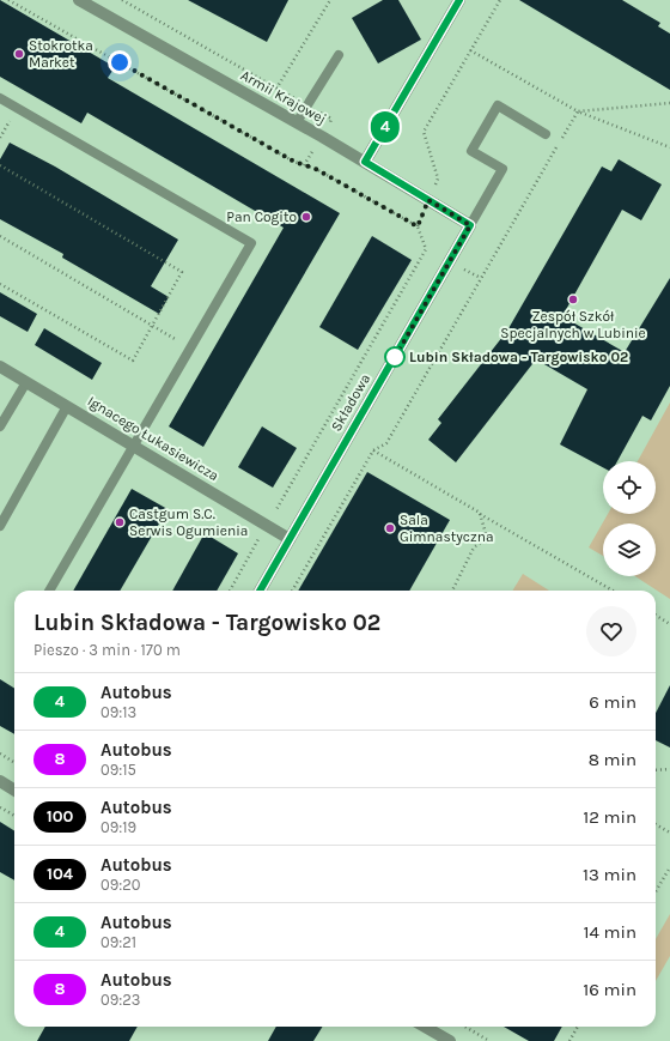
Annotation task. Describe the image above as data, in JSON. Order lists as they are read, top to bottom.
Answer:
{
  "streets": {
    "street": ["Armii Krajowej", "Składowa", "Ignacego Łukasiewicza"]
  },
  "crossings": [
    ["Armii Krajowej", "Składowa"],
    ["Składowa", "Ignacego Łukasiewicza"]
  ],
  "places": [
    "Stokrotka Market",
    "Pan Cogito",
    "Zespół Szkół Specjalnych w Lubinie",
    "Lubin Składowa - Targowisko 02",
    "Castgum S.C. Serwis Ogumienia",
    "Sala Gimnastyczna"
  ],
  "lines": ["bus line 4"],
  "page": {
    "on_map": "4",
    "heading": ["Lubin Składowa - Targowisko 02", "Pieszo · 3 min · 170 m"],
    "list": [
      {
        "mark": "4",
        "name": "Autobus",
        "note": "09:13",
        "value": "6 min"
      },
      {
        "mark": "8",
        "name": "Autobus",
        "note": "09:15",
        "value": "8 min"
      },
      {
        "mark": "100",
        "name": "Autobus",
        "note": "09:19",
        "value": "12 min"
      },
      {
        "mark": "104",
        "name": "Autobus",
        "note": "09:20",
        "value": "13 min"
      },
      {
        "mark": "4",
        "name": "Autobus",
        "note": "09:21",
        "value": "14 min"
      },
      {
        "mark": "8",
        "name": "Autobus",
        "note": "09:23",
        "value": "16 min"
      }
    ]
  }
}
